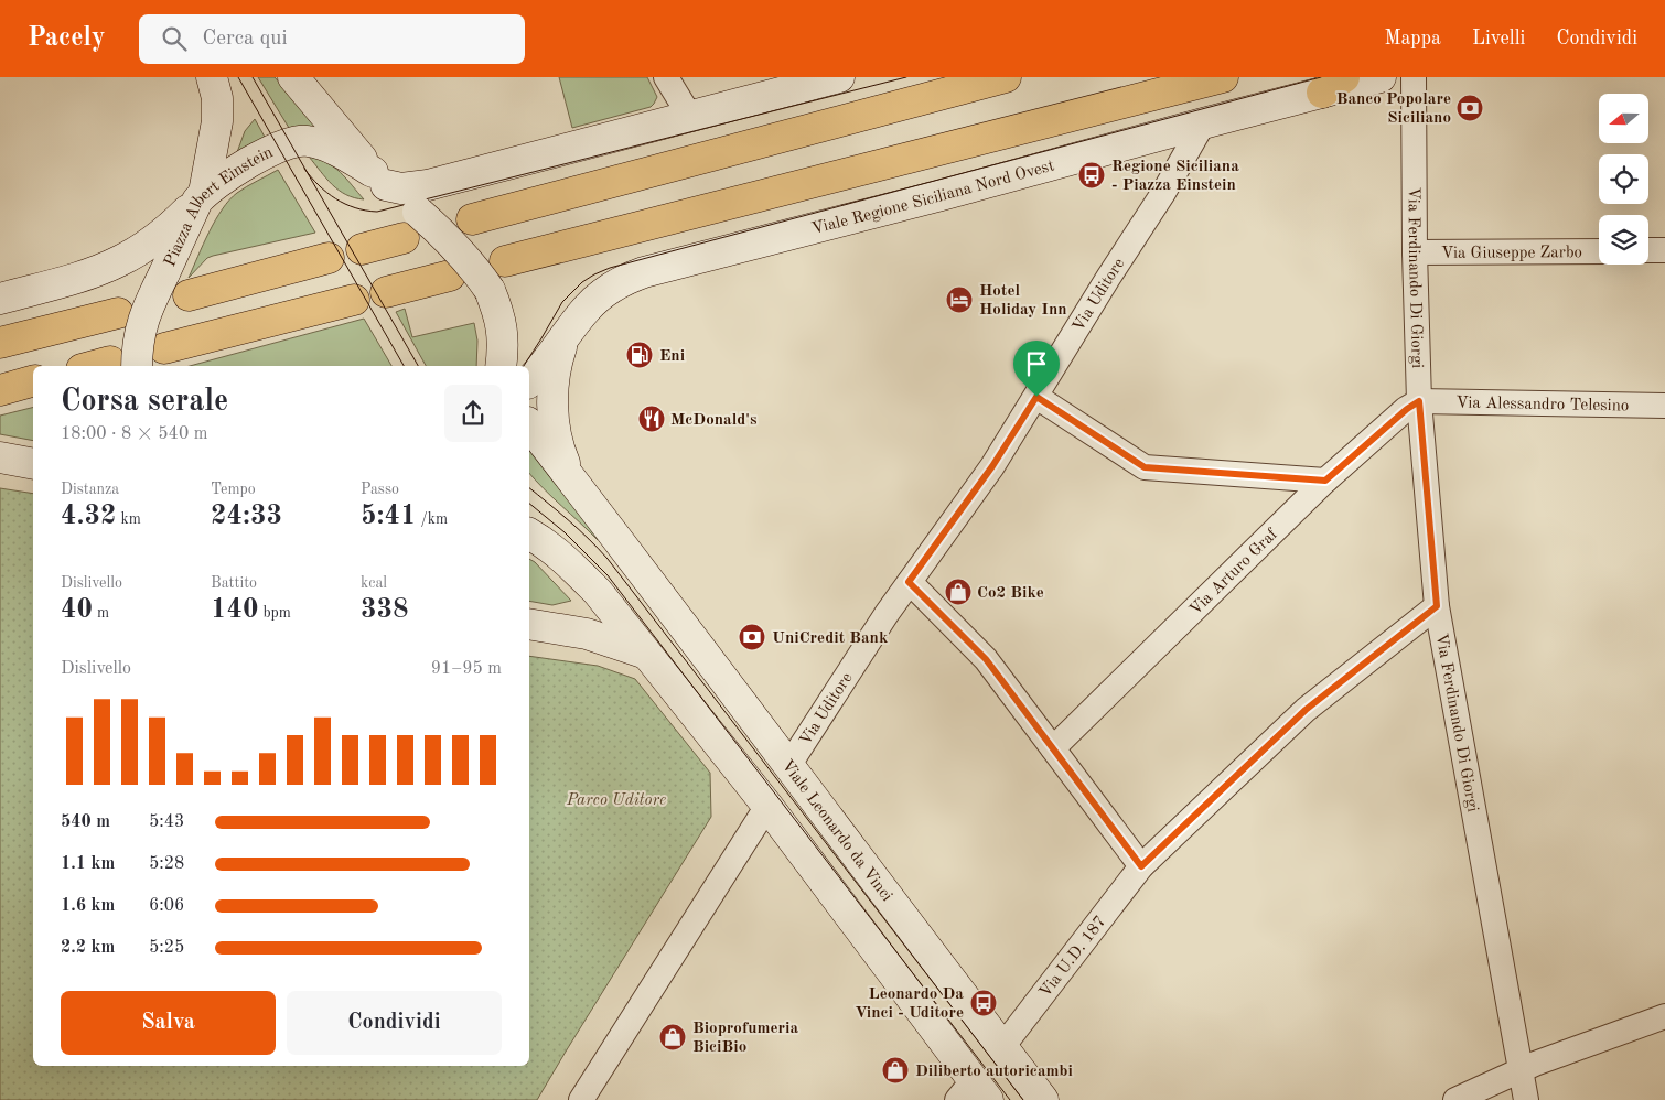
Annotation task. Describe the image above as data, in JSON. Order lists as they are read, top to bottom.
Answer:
{
  "streets": {
    "street": [
      "Viale Regione Siciliana Nord Ovest",
      "Piazza Albert Einstein",
      "Via Giuseppe Zarbo",
      "Via Ferdinando Di Giorgi",
      "Via Uditore",
      "Via Alessandro Telesino",
      "Via Arturo Graf",
      "Viale Leonardo da Vinci",
      "Via U.D. 187"
    ]
  },
  "crossings": [
    ["Viale Regione Siciliana Nord Ovest", "Via Uditore"],
    ["Via Giuseppe Zarbo", "Via Ferdinando Di Giorgi"],
    ["Via Ferdinando Di Giorgi", "Via Alessandro Telesino"],
    ["Via Ferdinando Di Giorgi", "Via Arturo Graf"],
    ["Via Ferdinando Di Giorgi", "Via U.D. 187"],
    ["Via Uditore", "Viale Leonardo da Vinci"],
    ["Via Alessandro Telesino", "Via Arturo Graf"],
    ["Viale Leonardo da Vinci", "Via U.D. 187"]
  ],
  "parks": ["Parco Uditore"],
  "places": {
    "bank": ["Banco Popolare Siciliano", "UniCredit Bank"],
    "bus stop": ["Regione Siciliana - Piazza Einstein", "Leonardo Da Vinci - Uditore"],
    "hotel": ["Hotel Holiday Inn"],
    "fuel station": ["Eni"],
    "restaurant": ["McDonald's"],
    "shop": ["Co2 Bike", "Bioprofumeria BiciBio", "Diliberto autoricambi"]
  },
  "north": "left",
  "page": {
    "header": "Pacely",
    "search": "Cerca qui",
    "nav": ["Mappa", "Livelli", "Condividi"],
    "heading": ["Corsa serale", "18:00 · 8 × 540 m"],
    "stats": [
      ["Distanza", "4.32 km"],
      ["Tempo", "24:33"],
      ["Passo", "5:41 /km"],
      ["Dislivello", "40 m"],
      ["Battito", "140 bpm"],
      ["kcal", "338"]
    ],
    "chart": ["Dislivello", "91–95 m"],
    "list": [
      {
        "name": "540 m",
        "note": "5:43"
      },
      {
        "name": "1.1 km",
        "note": "5:28"
      },
      {
        "name": "1.6 km",
        "note": "6:06"
      },
      {
        "name": "2.2 km",
        "note": "5:25"
      }
    ],
    "buttons": ["Salva", "Condividi"]
  }
}
